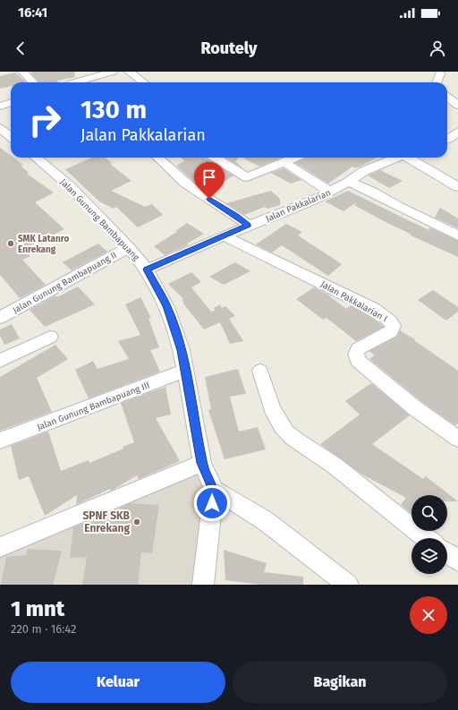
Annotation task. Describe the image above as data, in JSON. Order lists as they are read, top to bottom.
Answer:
{
  "streets": {
    "street": [
      "Jalan Pakkalarian",
      "Jalan Gunung Bambapuang",
      "Jalan Gunung Bambapuang II",
      "Jalan Pakkalarian I",
      "Jalan Gunung Bambapuang III"
    ]
  },
  "crossings": [
    ["Jalan Pakkalarian", "Jalan Gunung Bambapuang"],
    ["Jalan Pakkalarian", "Jalan Pakkalarian I"],
    ["Jalan Gunung Bambapuang", "Jalan Gunung Bambapuang II"],
    ["Jalan Gunung Bambapuang", "Jalan Gunung Bambapuang III"]
  ],
  "places": ["SMK Latanro Enrekang", "SPNF SKB Enrekang"],
  "page": {
    "status": "16:41",
    "header": "Routely",
    "turn": ["130 m", "Jalan Pakkalarian"],
    "heading": ["1 mnt", "220 m · 16:42"],
    "buttons": ["Keluar", "Bagikan"]
  }
}
